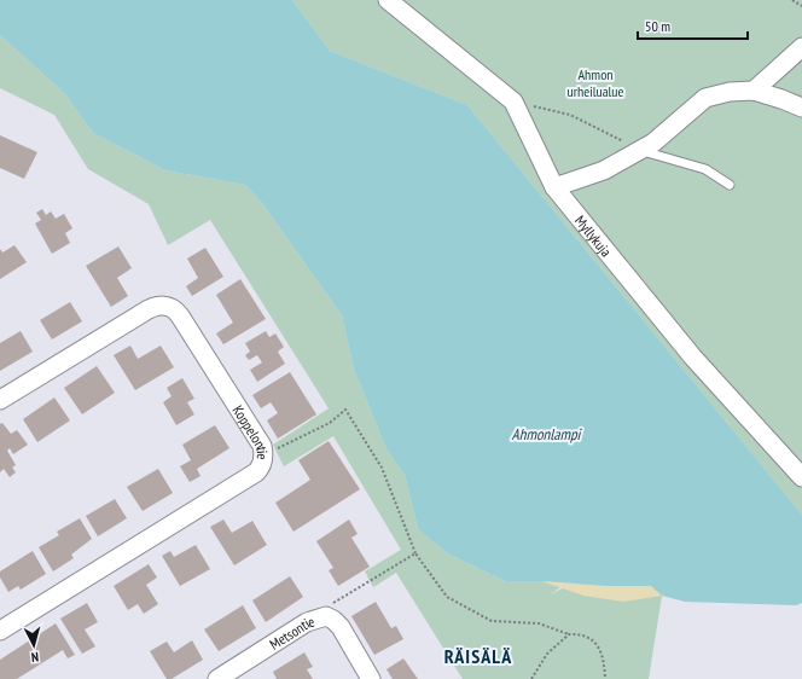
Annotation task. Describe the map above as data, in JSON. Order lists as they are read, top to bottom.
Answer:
{
  "streets": {
    "street": ["Myllykuja", "Koppelontie", "Metsontie"]
  },
  "districts": ["RÄISÄLÄ"],
  "water": ["Ahmonlampi"],
  "parks": ["Ahmon urheilualue"],
  "scale_bar": "50 m",
  "north": "bottom"
}
